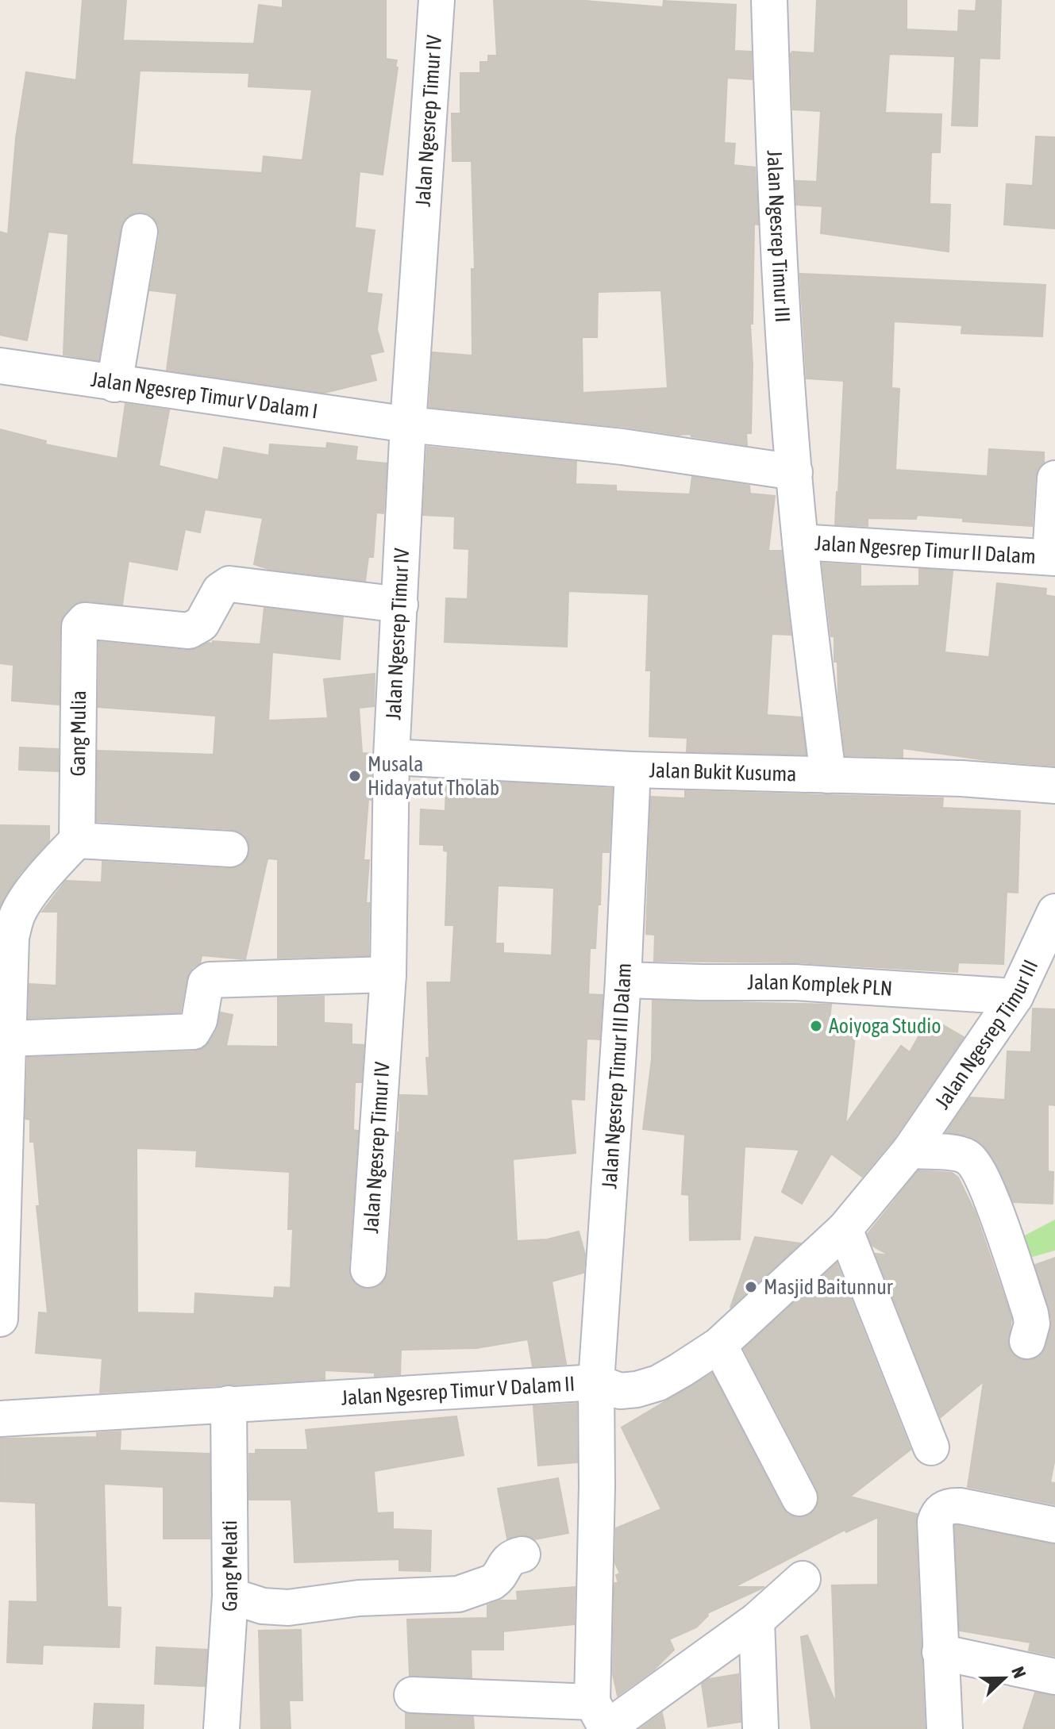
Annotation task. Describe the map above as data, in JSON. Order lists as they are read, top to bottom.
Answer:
{
  "streets": {
    "street": [
      "Jalan Ngesrep Timur IV",
      "Jalan Ngesrep Timur III",
      "Jalan Ngesrep Timur V Dalam I",
      "Jalan Ngesrep Timur II Dalam",
      "Gang Mulia",
      "Jalan Bukit Kusuma",
      "Jalan Komplek PLN",
      "Jalan Ngesrep Timur III Dalam",
      "Jalan Ngesrep Timur V Dalam II",
      "Gang Melati"
    ]
  },
  "crossings": [
    ["Jalan Ngesrep Timur IV", "Jalan Ngesrep Timur V Dalam I"],
    ["Jalan Ngesrep Timur IV", "Gang Mulia"],
    ["Jalan Ngesrep Timur IV", "Jalan Bukit Kusuma"],
    ["Jalan Ngesrep Timur III", "Jalan Ngesrep Timur II Dalam"],
    ["Jalan Ngesrep Timur III", "Jalan Bukit Kusuma"],
    ["Jalan Ngesrep Timur III", "Jalan Komplek PLN"],
    ["Jalan Ngesrep Timur III", "Jalan Ngesrep Timur III Dalam"],
    ["Jalan Ngesrep Timur III", "Jalan Ngesrep Timur V Dalam II"],
    ["Jalan Bukit Kusuma", "Jalan Ngesrep Timur III Dalam"],
    ["Jalan Komplek PLN", "Jalan Ngesrep Timur III Dalam"],
    ["Jalan Ngesrep Timur III Dalam", "Jalan Ngesrep Timur V Dalam II"],
    ["Jalan Ngesrep Timur V Dalam II", "Gang Melati"]
  ],
  "places": ["Musala Hidayatut Tholab", "Aoiyoga Studio", "Masjid Baitunnur"],
  "north": "right"
}
